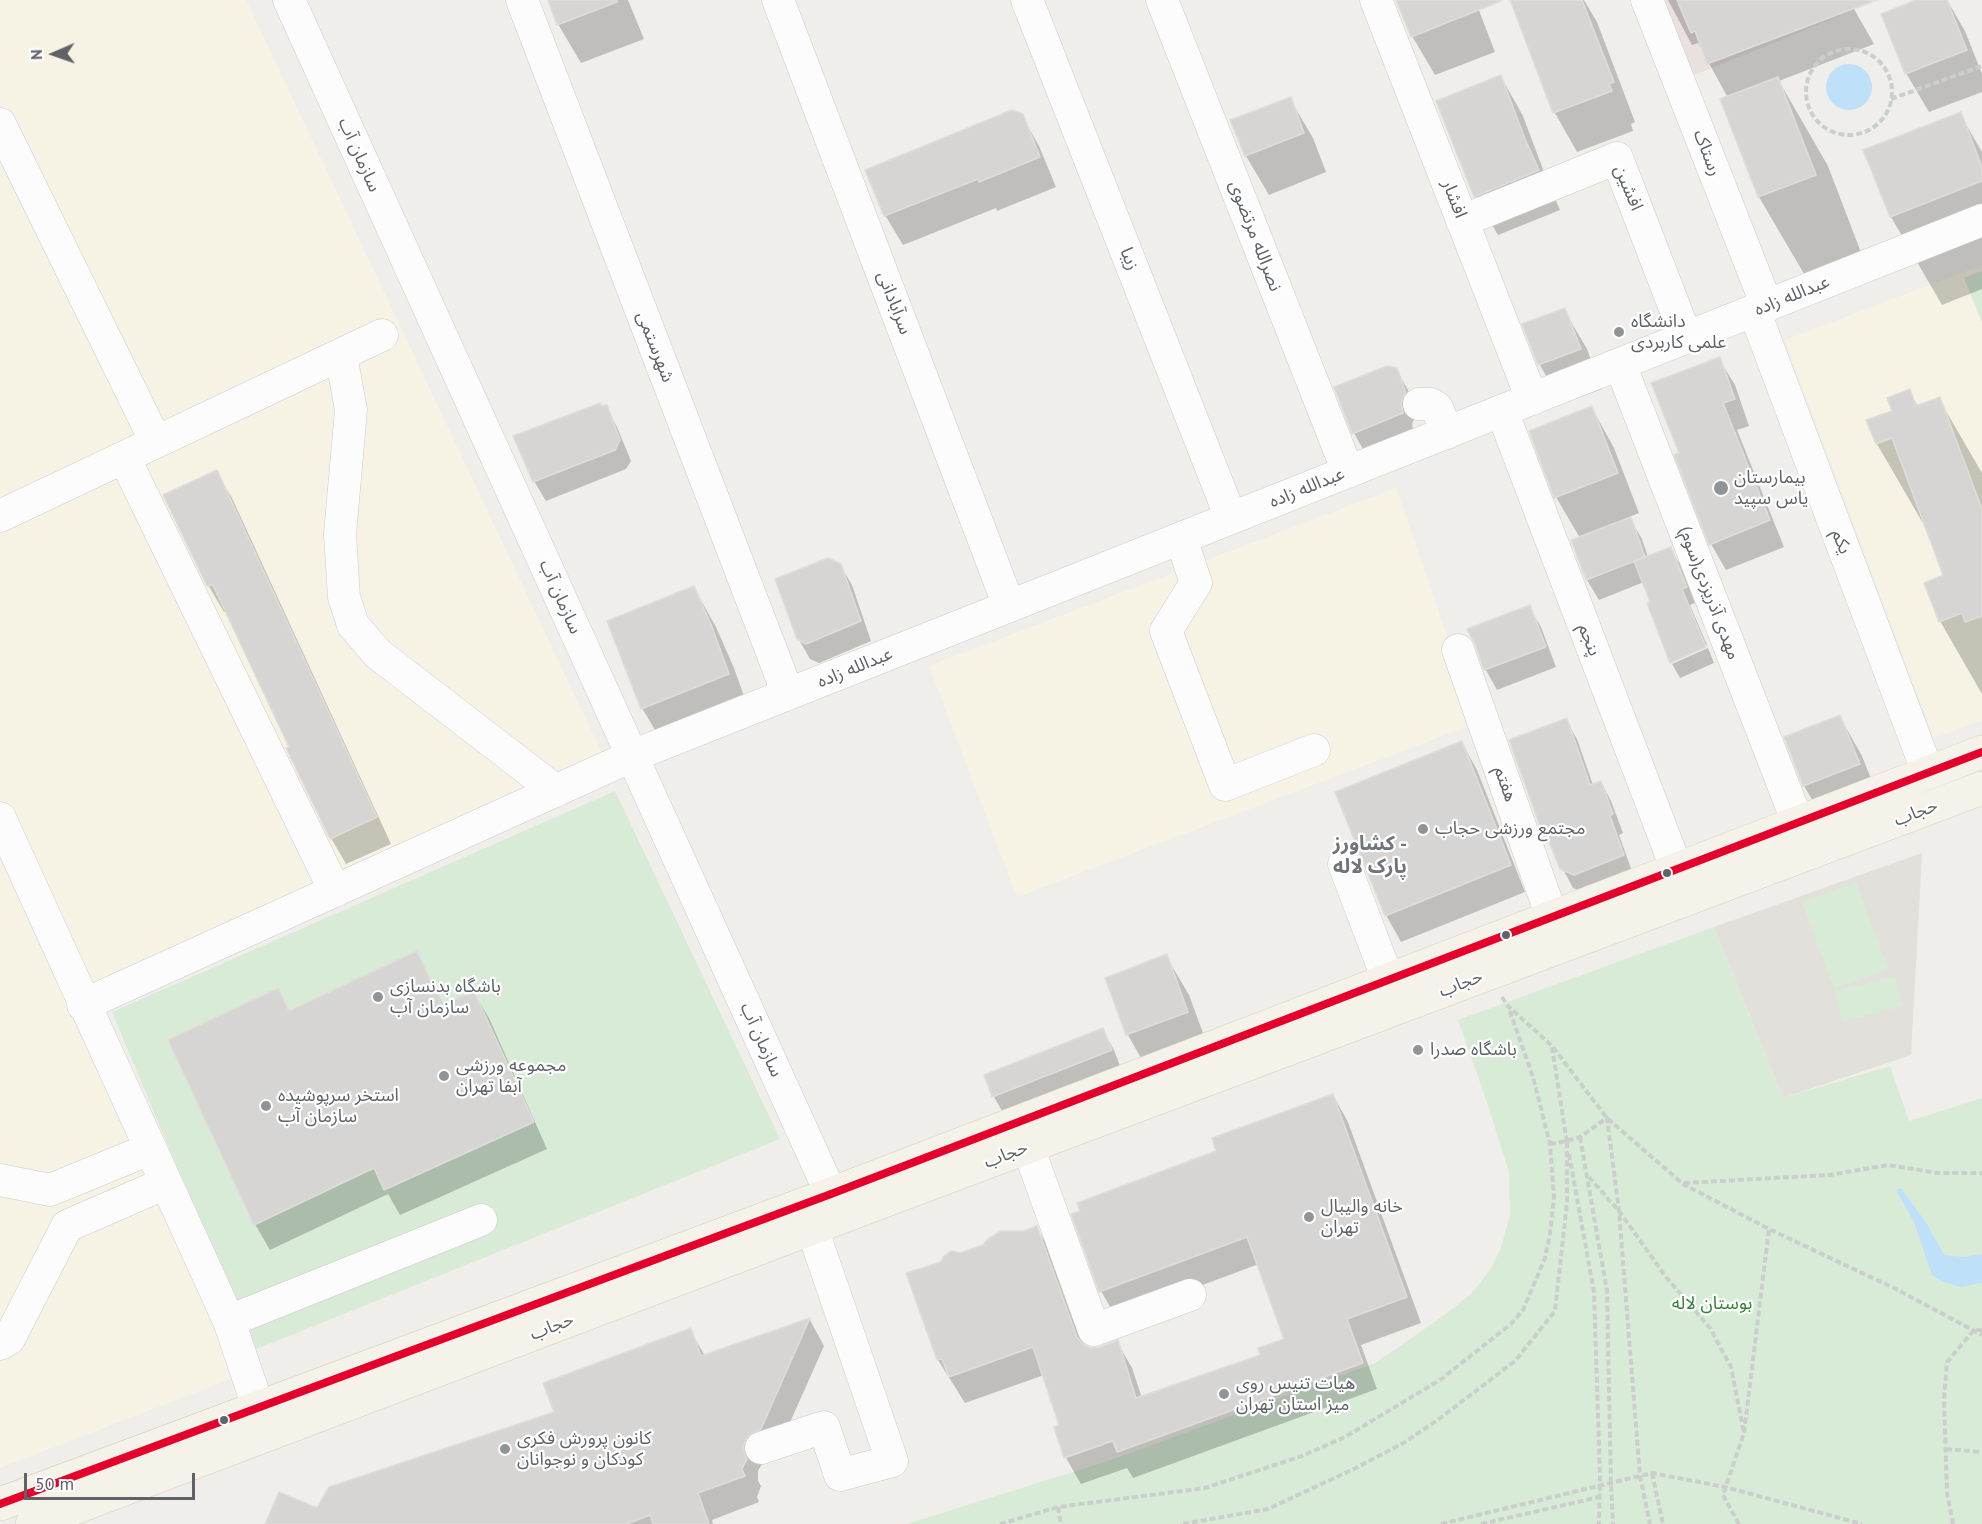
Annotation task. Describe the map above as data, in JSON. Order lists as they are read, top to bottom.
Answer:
{
  "streets": {
    "main road": ["حجاب"],
    "street": [
      "رستاک",
      "سازمان آب",
      "افشین",
      "افشار",
      "نصرالله مرتضوی",
      "زیبا",
      "عبدالله زاده",
      "سرآبادانی",
      "شهرستمی",
      "یکم",
      "مهدی آذریزدی(سوم)",
      "پنجم",
      "هفتم"
    ]
  },
  "crossings": [
    ["رستاک", "عبدالله زاده"],
    ["رستاک", "یکم"],
    ["سازمان آب", "عبدالله زاده"],
    ["سازمان آب", "حجاب"],
    ["افشین", "افشار"],
    ["افشین", "عبدالله زاده"],
    ["افشار", "عبدالله زاده"],
    ["نصرالله مرتضوی", "عبدالله زاده"],
    ["زیبا", "عبدالله زاده"],
    ["عبدالله زاده", "سرآبادانی"],
    ["عبدالله زاده", "شهرستمی"],
    ["عبدالله زاده", "یکم"],
    ["عبدالله زاده", "مهدی آذریزدی(سوم)"],
    ["عبدالله زاده", "پنجم"],
    ["یکم", "حجاب"],
    ["مهدی آذریزدی(سوم)", "حجاب"],
    ["پنجم", "حجاب"],
    ["هفتم", "حجاب"]
  ],
  "districts": ["کشاورز - پارک لاله"],
  "parks": ["بوستان لاله"],
  "places": [
    "دانشگاه علمی کاربردی",
    "بیمارستان یاس سپید",
    "مجتمع ورزشی حجاب",
    "باشگاه بدنسازی سازمان آب",
    "باشگاه صدرا",
    "مجموعه ورزشی آبفا تهران",
    "استخر سرپوشیده سازمان آب",
    "خانه والیبال تهران",
    "هیات تنیس روی میز استان تهران",
    "کانون پرورش فکری کودکان و نوجوانان"
  ],
  "scale_bar": "50 m",
  "north": "left"
}
